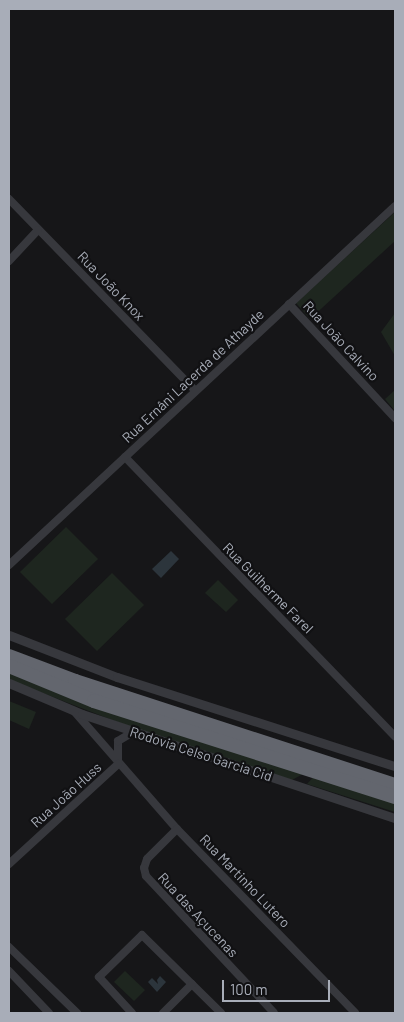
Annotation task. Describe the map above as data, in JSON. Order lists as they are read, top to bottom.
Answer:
{
  "streets": {
    "highway": ["Rodovia Celso Garcia Cid"],
    "street": [
      "Rua João Knox",
      "Rua João Calvino",
      "Rua Ernâni Lacerda de Athayde",
      "Rua Guilherme Farel",
      "Rua João Huss",
      "Rua Martinho Lutero",
      "Rua das Açucenas"
    ]
  },
  "crossings": [
    ["Rua João Knox", "Rua Ernâni Lacerda de Athayde"],
    ["Rua João Calvino", "Rua Ernâni Lacerda de Athayde"],
    ["Rua Ernâni Lacerda de Athayde", "Rua Guilherme Farel"],
    ["Rodovia Celso Garcia Cid", "Rua João Huss"],
    ["Rua João Huss", "Rua Martinho Lutero"],
    ["Rua Martinho Lutero", "Rua das Açucenas"]
  ],
  "scale_bar": "100 m"
}
